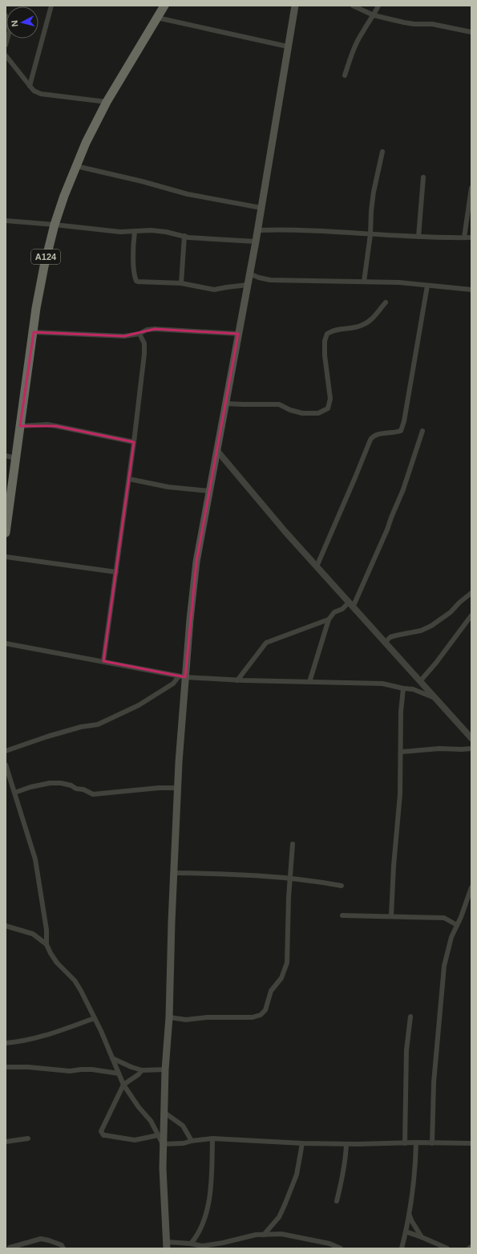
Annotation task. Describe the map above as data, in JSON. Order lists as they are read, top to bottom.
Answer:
{
  "streets": {
    "highway": ["A124"]
  },
  "north": "left"
}
